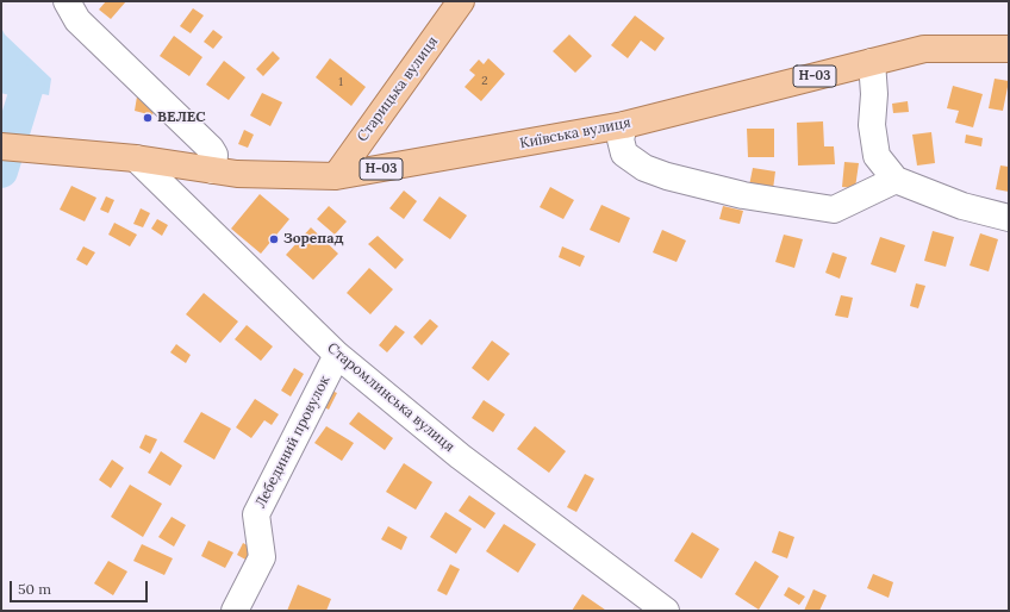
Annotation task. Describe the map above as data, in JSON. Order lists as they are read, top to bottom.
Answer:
{
  "streets": {
    "main road": ["Н-03", "Старицька вулиця", "Київська вулиця"],
    "street": ["Старомлинська вулиця", "Лебединий провулок"]
  },
  "crossings": [
    ["Н-03", "Київська вулиця"],
    ["Н-03", "Старомлинська вулиця"],
    ["Старицька вулиця", "Київська вулиця"],
    ["Київська вулиця", "Старомлинська вулиця"],
    ["Старомлинська вулиця", "Лебединий провулок"]
  ],
  "places": ["ВЕЛЕС", "Зорепад"],
  "house_numbers": ["2", "1"],
  "scale_bar": "50 m"
}
